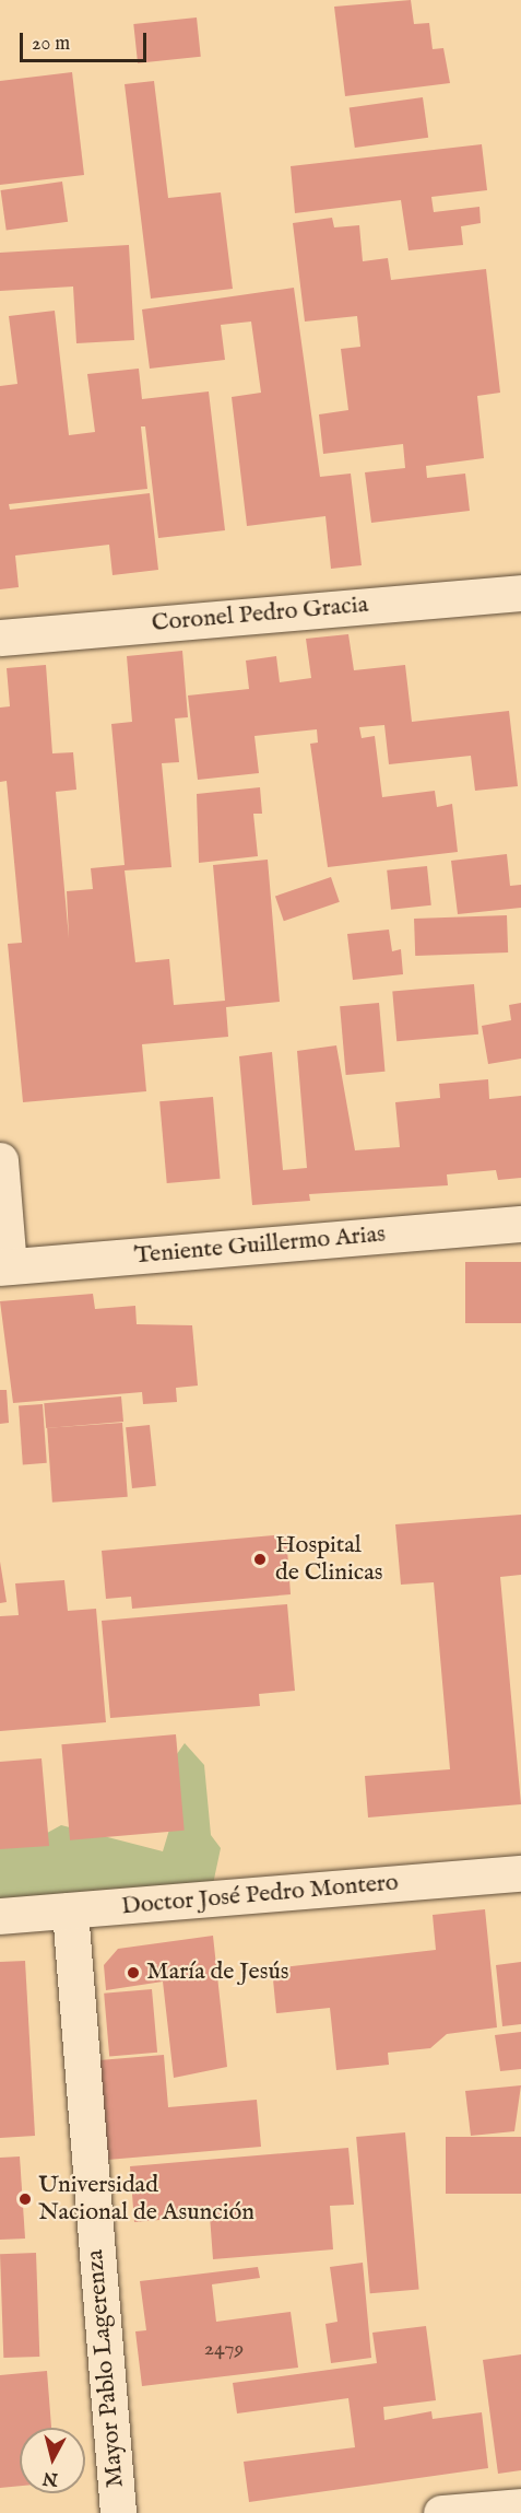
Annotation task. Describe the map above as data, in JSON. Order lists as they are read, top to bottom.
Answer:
{
  "streets": {
    "street": [
      "Coronel Pedro Gracia",
      "Teniente Guillermo Arias",
      "Doctor José Pedro Montero",
      "Mayor Pablo Lagerenza"
    ]
  },
  "crossings": [
    ["Doctor José Pedro Montero", "Mayor Pablo Lagerenza"]
  ],
  "places": ["Hospital de Clinicas", "María de Jesús", "Universidad Nacional de Asunción"],
  "house_numbers": ["2479"],
  "scale_bar": "20 m",
  "north": "bottom"
}
